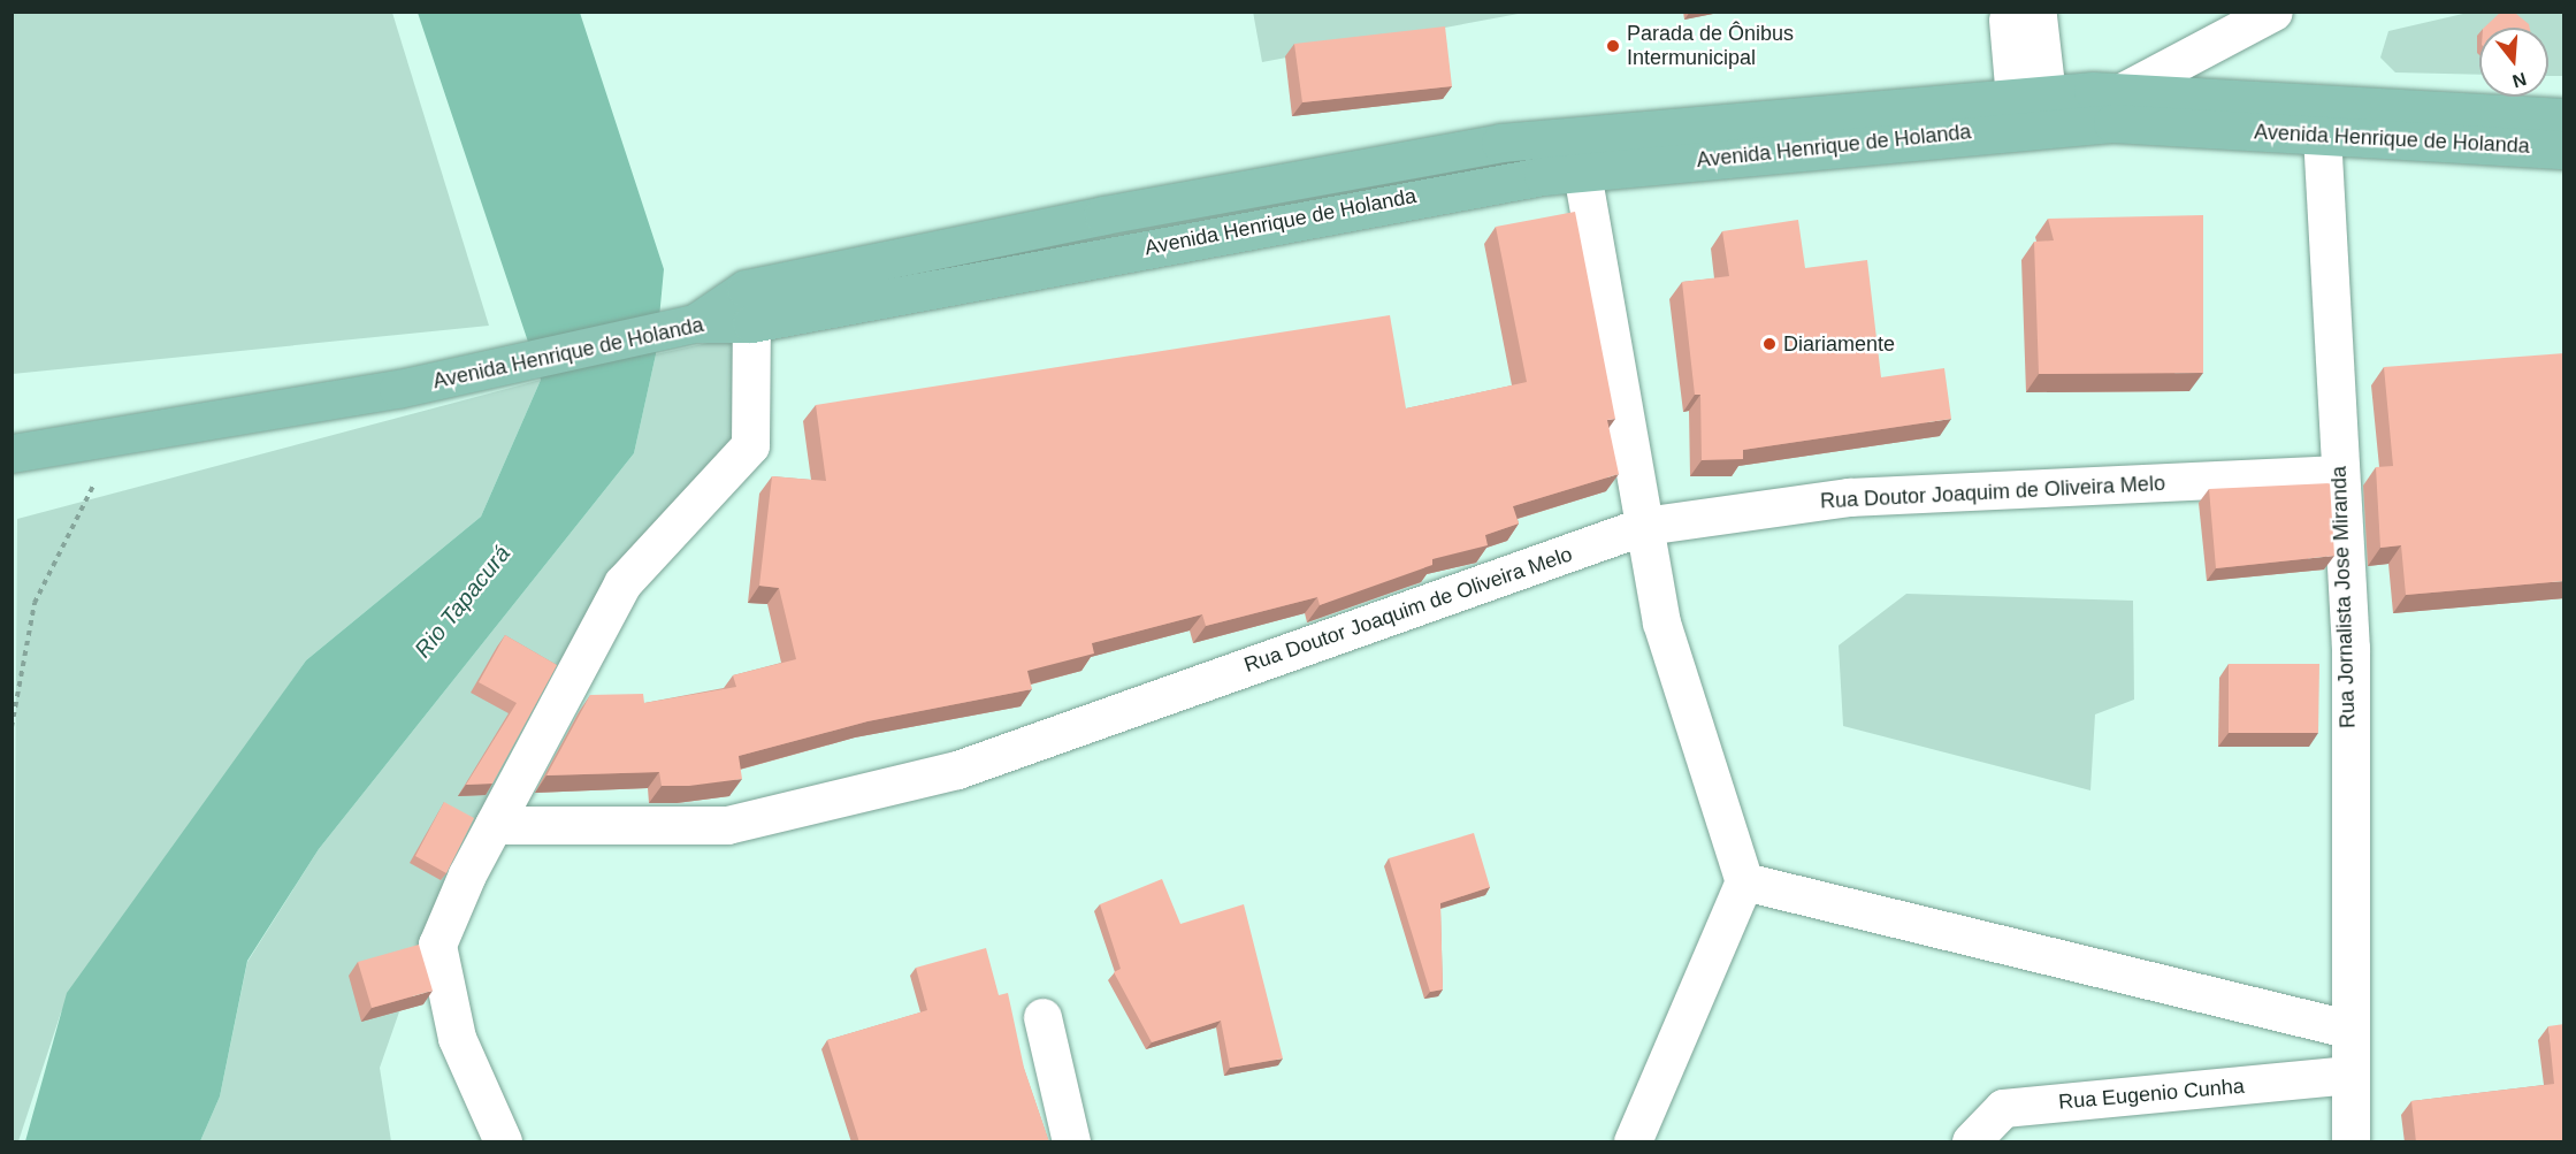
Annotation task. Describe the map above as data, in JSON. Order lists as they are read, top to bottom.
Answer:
{
  "streets": {
    "main road": ["Avenida Henrique de Holanda"],
    "street": ["Rua Doutor Joaquim de Oliveira Melo", "Rua Jornalista Jose Miranda", "Rua Eugenio Cunha"]
  },
  "crossings": [
    ["Avenida Henrique de Holanda", "Rua Jornalista Jose Miranda"],
    ["Rua Doutor Joaquim de Oliveira Melo", "Rua Jornalista Jose Miranda"],
    ["Rua Jornalista Jose Miranda", "Rua Eugenio Cunha"]
  ],
  "water": ["Rio Tapacurá"],
  "places": ["Parada de Ônibus Intermunicipal", "Diariamente"],
  "north": "bottom"
}
